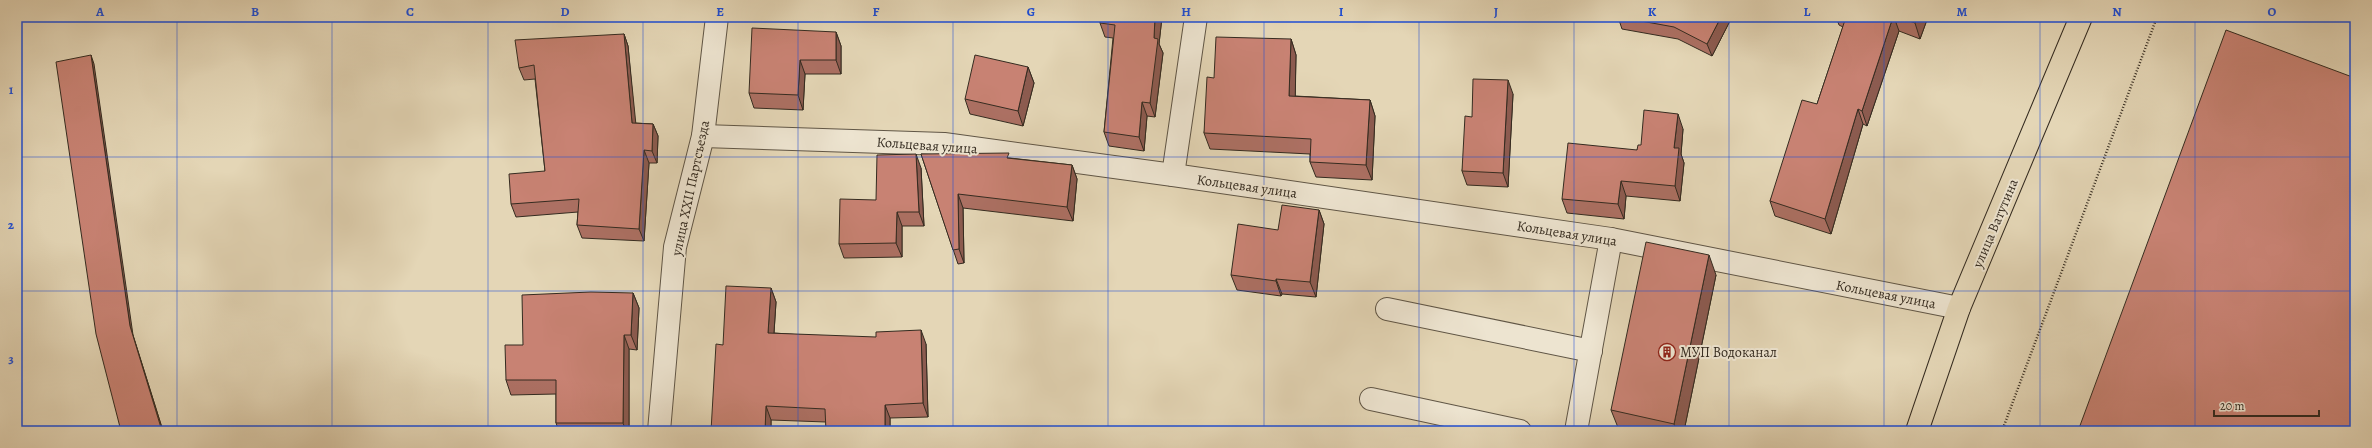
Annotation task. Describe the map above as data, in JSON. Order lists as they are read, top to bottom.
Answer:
{
  "streets": {
    "main road": ["улица Ватутина"],
    "street": ["Кольцевая улица", "улица XXII Партсъезда"]
  },
  "crossings": [
    ["Кольцевая улица", "улица XXII Партсъезда"],
    ["Кольцевая улица", "улица Ватутина"]
  ],
  "places": {
    "building": ["МУП Водоканал"]
  },
  "scale_bar": "20 m",
  "grid": {
    "columns": [
      "A",
      "B",
      "C",
      "D",
      "E",
      "F",
      "G",
      "H",
      "I",
      "J",
      "K",
      "L",
      "M",
      "N",
      "O"
    ],
    "rows": ["1", "2", "3"]
  }
}
